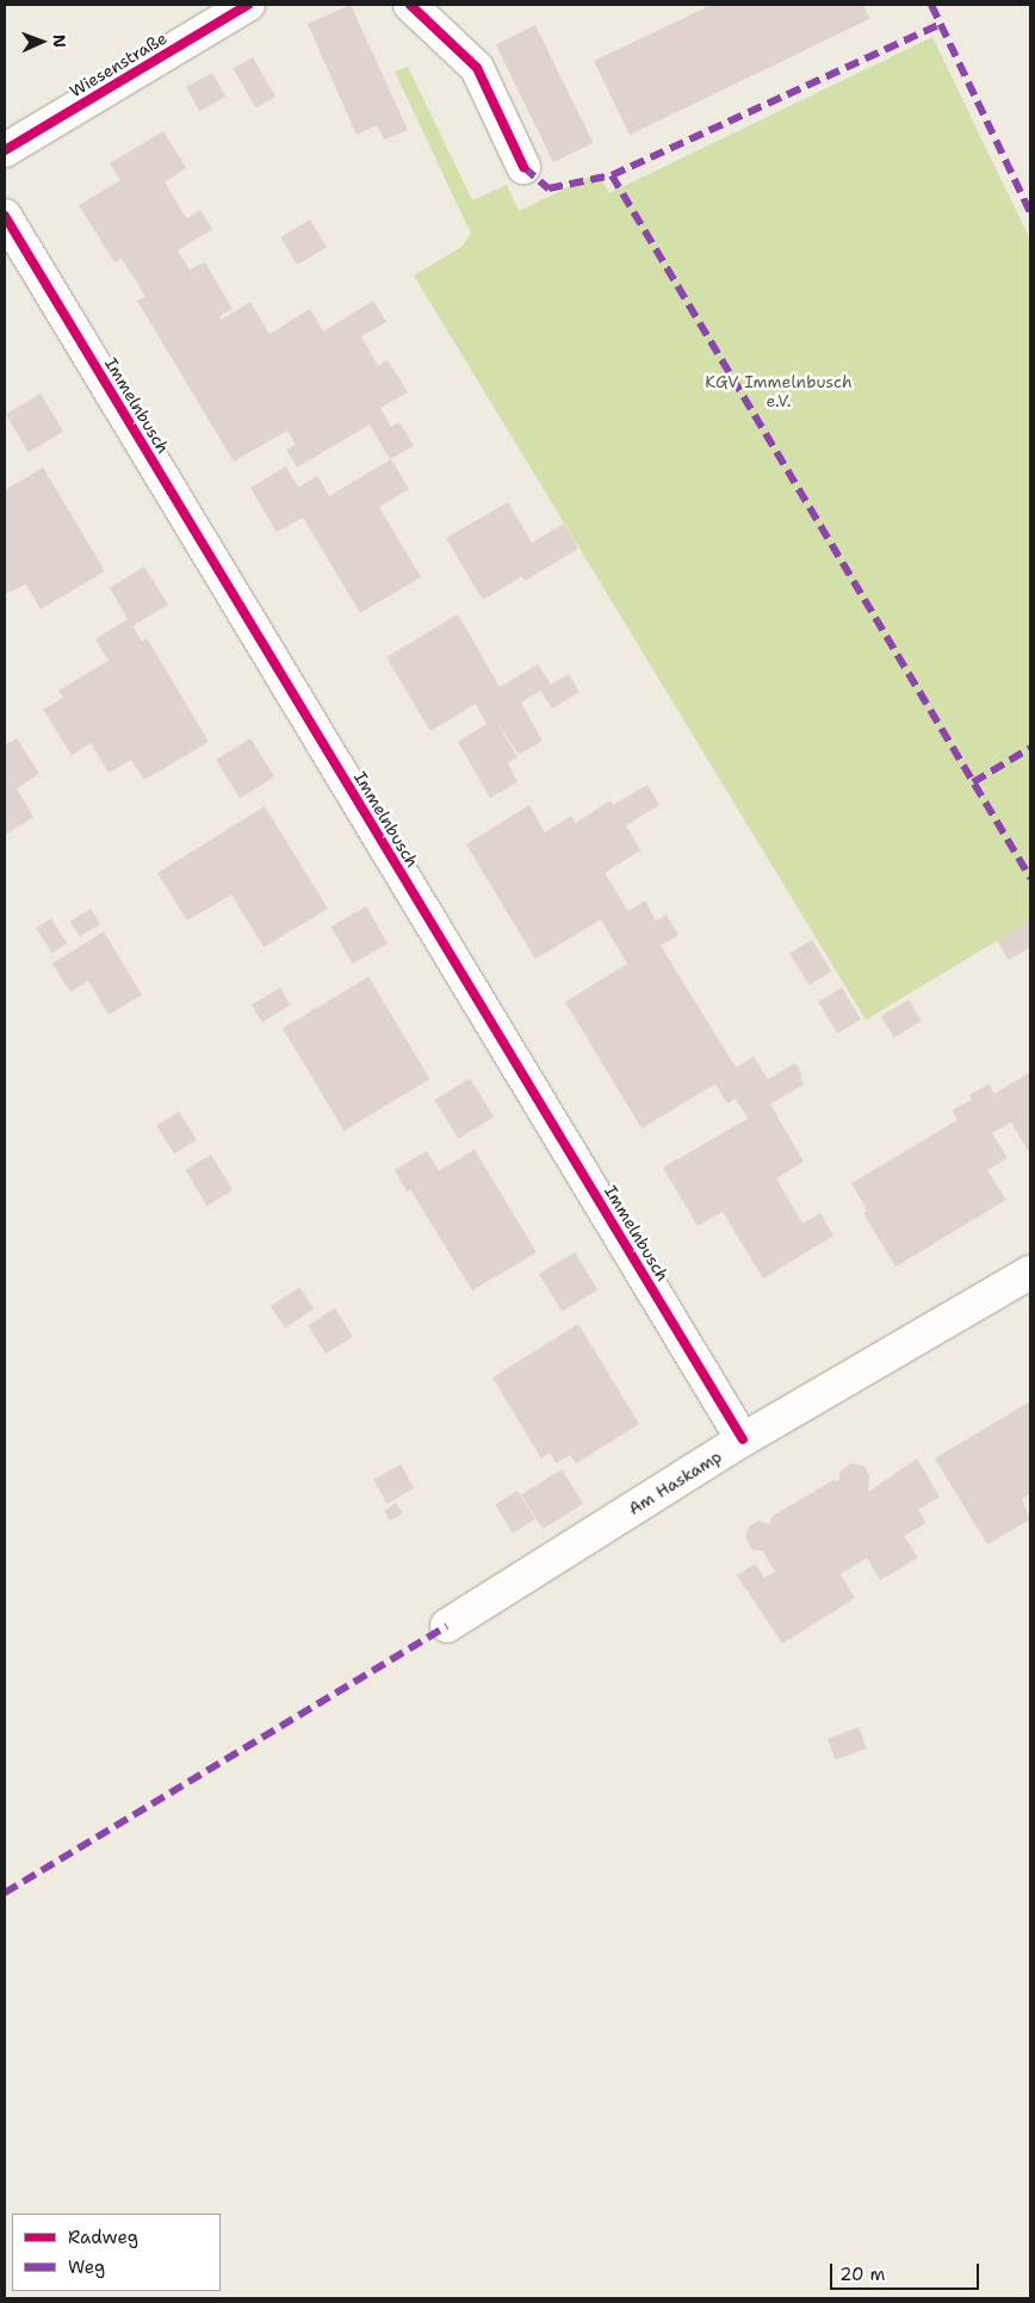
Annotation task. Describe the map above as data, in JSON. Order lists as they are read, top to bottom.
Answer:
{
  "streets": {
    "street": ["Wiesenstraße", "Immelnbusch", "Am Haskamp"]
  },
  "crossings": [
    ["Immelnbusch", "Am Haskamp"]
  ],
  "parks": ["KGV Immelnbusch e.V."],
  "legend": ["Radweg", "Weg"],
  "scale_bar": "20 m",
  "north": "right"
}
